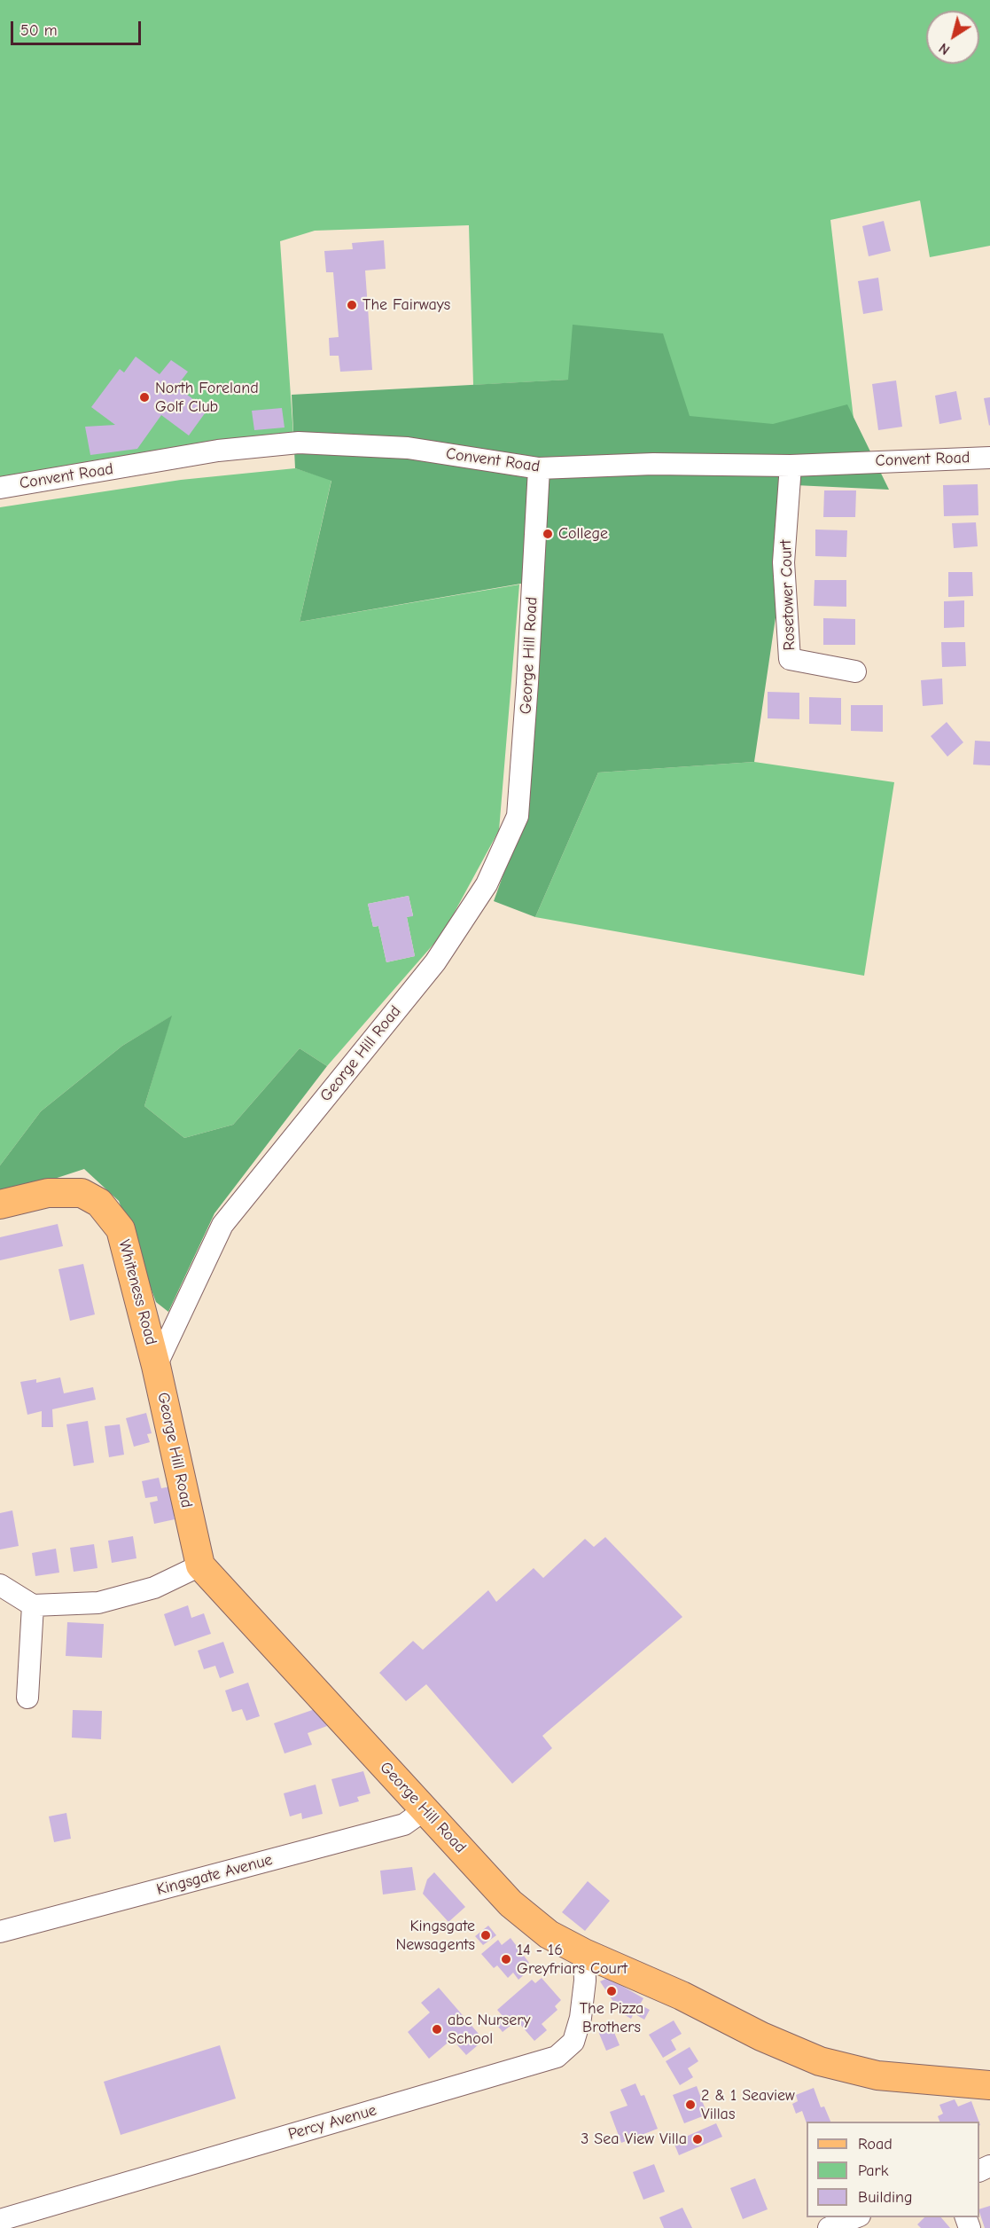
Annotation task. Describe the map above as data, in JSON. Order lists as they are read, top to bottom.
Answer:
{
  "streets": {
    "main road": ["George Hill Road", "Whiteness Road"],
    "street": [
      "Convent Road",
      "Rosetower Court",
      "Kingsgate Avenue",
      "Percy Avenue"
    ]
  },
  "crossings": [
    ["Convent Road", "Rosetower Court"],
    ["Convent Road", "George Hill Road"],
    ["George Hill Road", "Whiteness Road"],
    ["George Hill Road", "Kingsgate Avenue"],
    ["George Hill Road", "Percy Avenue"]
  ],
  "places": [
    "The Fairways",
    "North Foreland Golf Club",
    "College",
    "Kingsgate Newsagents",
    "14 - 16 Greyfriars Court",
    "The Pizza Brothers",
    "abc Nursery School",
    "2 & 1 Seaview Villas",
    "3 Sea View Villa"
  ],
  "legend": ["Road", "Park", "Building"],
  "scale_bar": "50 m",
  "north": "bottom left"
}
